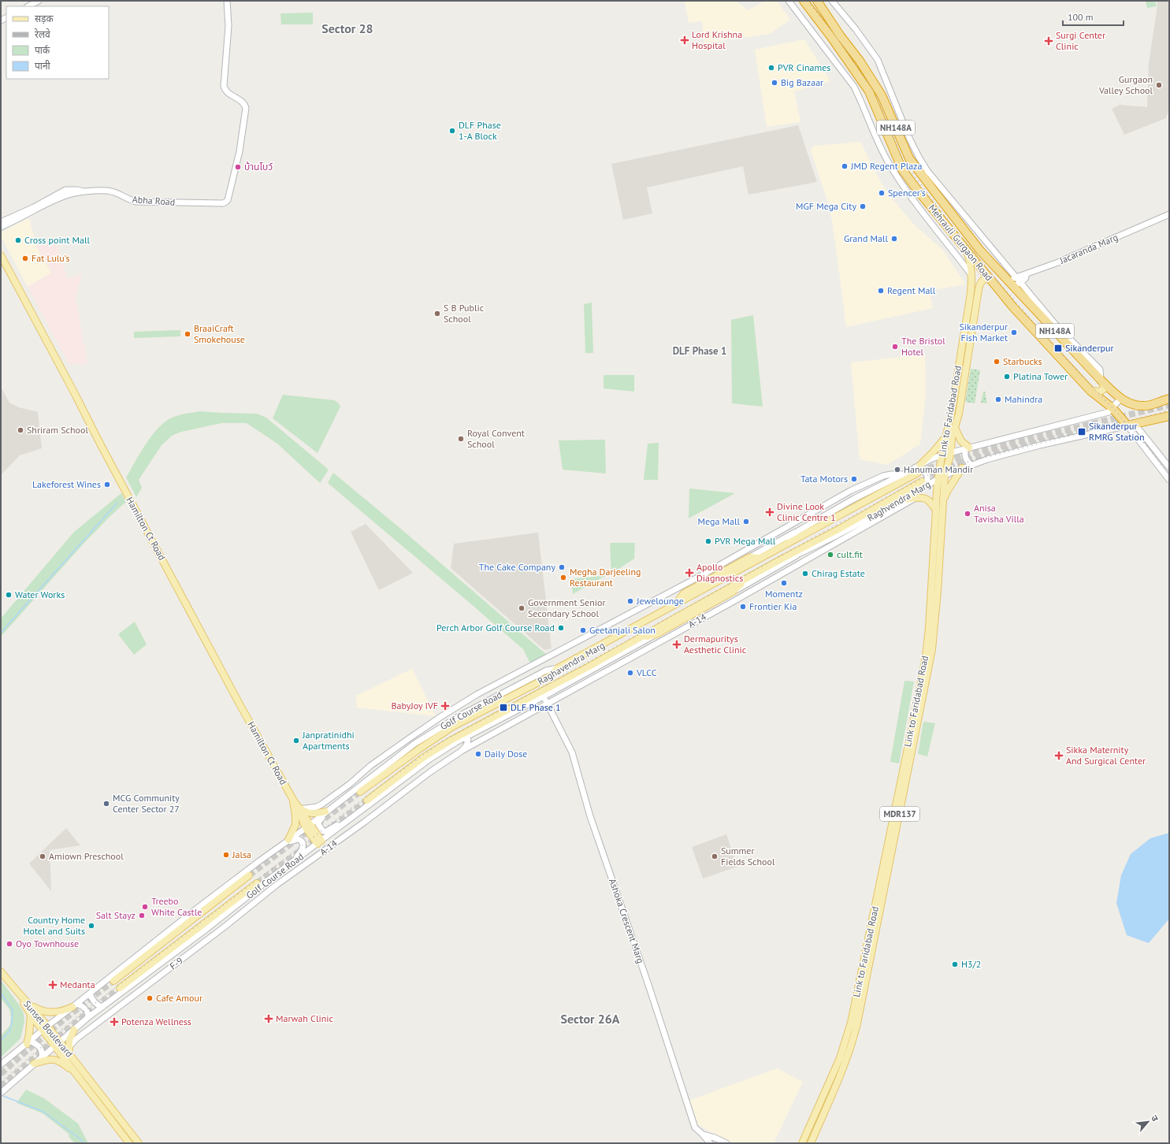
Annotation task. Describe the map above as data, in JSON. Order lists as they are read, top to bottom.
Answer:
{
  "streets": {
    "highway": ["NH148A", "Mehrauli Gurgaon Road"],
    "main road": [
      "Link to Faridabad Road",
      "Hamilton Ct Road",
      "Raghavendra Marg",
      "MDR137",
      "Sunset Boulevard"
    ],
    "street": [
      "Abha Road",
      "Jacaranda Marg",
      "Raghvendra Marg",
      "A-14",
      "Golf Course Road",
      "Ashoka Crescent Marg",
      "F-9"
    ]
  },
  "crossings": [
    ["Mehrauli Gurgaon Road", "Link to Faridabad Road"],
    ["Mehrauli Gurgaon Road", "Raghvendra Marg"],
    ["Link to Faridabad Road", "Raghvendra Marg"],
    ["Raghvendra Marg", "A-14"],
    ["Raghvendra Marg", "Raghavendra Marg"],
    ["Hamilton Ct Road", "Golf Course Road"],
    ["A-14", "Ashoka Crescent Marg"],
    ["A-14", "F-9"],
    ["Raghavendra Marg", "Golf Course Road"],
    ["Golf Course Road", "Ashoka Crescent Marg"],
    ["Golf Course Road", "Sunset Boulevard"],
    ["F-9", "Sunset Boulevard"]
  ],
  "districts": ["Sector 28", "DLF Phase 1", "Sector 26A"],
  "places": {
    "health": [
      "Lord Krishna Hospital",
      "Surgi Center Clinic",
      "Divine Look Clinic Centre 1",
      "Apollo Diagnostics",
      "Dermapuritys Aesthetic Clinic",
      "BabyJoy IVF",
      "Sikka Maternity And Surgical Center",
      "Medanta",
      "Marwah Clinic",
      "Potenza Wellness"
    ],
    "other": [
      "PVR Cinames",
      "Big Bazaar",
      "Gurgaon Valley School",
      "DLF Phase 1-A Block",
      "JMD Regent Plaza",
      "บ้านโบว์",
      "Spencer's",
      "MGF Mega City",
      "Grand Mall",
      "Cross point Mall",
      "Fat Lulu’s",
      "Regent Mall",
      "S B Public School",
      "Sikanderpur Fish Market",
      "BraaiCraft Smokehouse",
      "The Bristol Hotel",
      "Starbucks",
      "Platina Tower",
      "Mahindra",
      "Shriram School",
      "Royal Convent School",
      "Hanuman Mandir",
      "Tata Motors",
      "Lakeforest Wines",
      "Anisa Tavisha Villa",
      "Mega Mall",
      "PVR Mega Mall",
      "cult.fit",
      "The Cake Company",
      "Chirag Estate",
      "Megha Darjeeling Restaurant",
      "Momentz",
      "Water Works",
      "Jewelounge",
      "Frontier Kia",
      "Government Senior Secondary School",
      "Perch Arbor Golf Course Road",
      "Geetanjali Salon",
      "VLCC",
      "Janpratinidhi Apartments",
      "Daily Dose",
      "MCG Community Center Sector 27",
      "Jalsa",
      "Amiown Preschool",
      "Summer Fields School",
      "Treebo White Castle",
      "Salt Stayz",
      "Country Home Hotel and Suits",
      "Oyo Townhouse",
      "H3/2",
      "Cafe Amour"
    ],
    "transit": ["Sikanderpur", "Sikanderpur RMRG Station", "DLF Phase 1"]
  },
  "legend": [
    "सड़क",
    "रेलवे",
    "पार्क",
    "पानी"
  ],
  "scale_bar": "100 m",
  "north": "top right"
}
